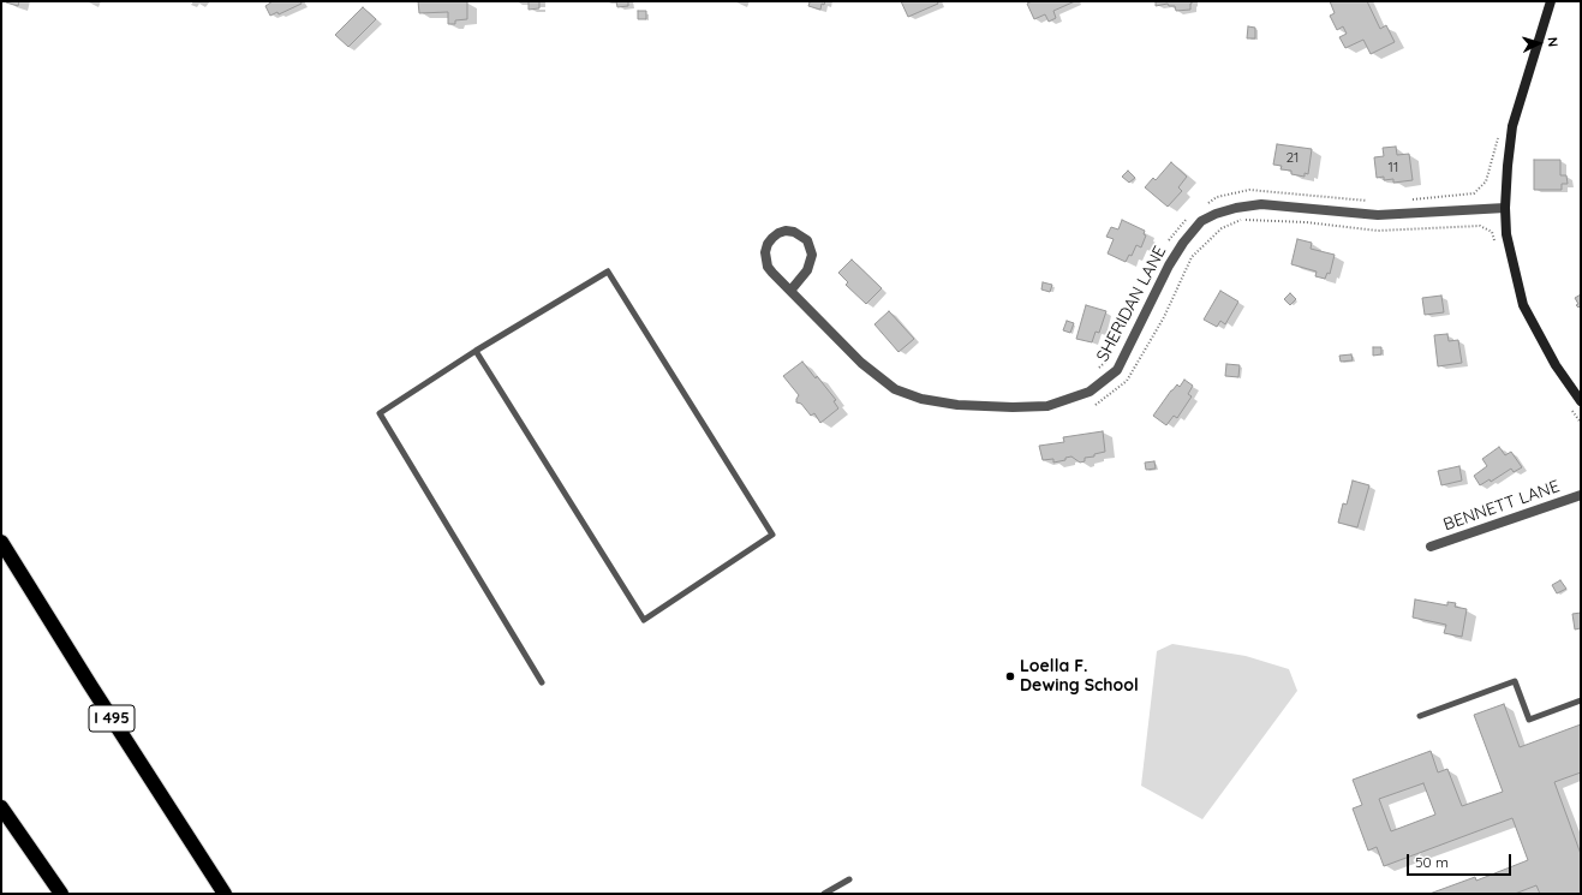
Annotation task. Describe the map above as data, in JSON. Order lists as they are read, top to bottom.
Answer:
{
  "streets": {
    "highway": ["I 495"],
    "street": ["SHERIDAN LANE", "BENNETT LANE"]
  },
  "places": ["Loella F. Dewing School"],
  "house_numbers": ["21", "11"],
  "scale_bar": "50 m",
  "north": "right"
}
